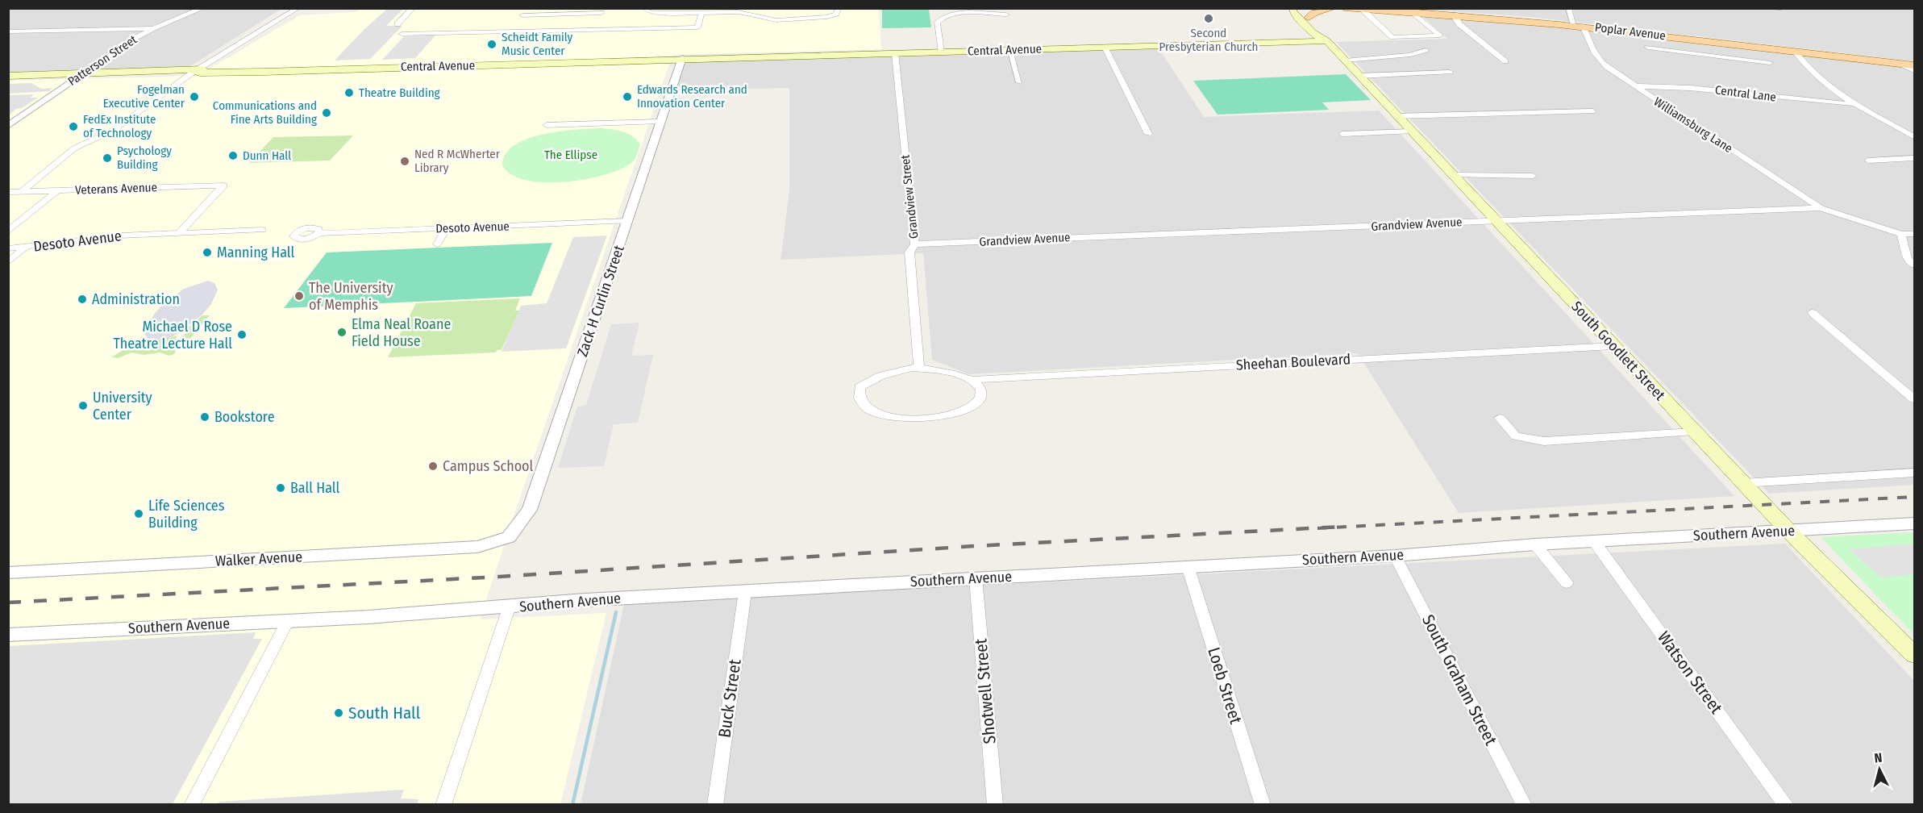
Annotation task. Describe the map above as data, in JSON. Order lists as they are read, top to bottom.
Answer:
{
  "streets": {
    "main road": ["Poplar Avenue", "Central Avenue", "South Goodlett Street"],
    "street": [
      "Patterson Street",
      "Central Lane",
      "Williamsburg Lane",
      "Veterans Avenue",
      "Grandview Street",
      "Grandview Avenue",
      "Desoto Avenue",
      "Zack H Curlin Street",
      "Sheehan Boulevard",
      "Southern Avenue",
      "Walker Avenue",
      "Watson Street",
      "South Graham Street",
      "Loeb Street",
      "Shotwell Street",
      "Buck Street"
    ]
  },
  "crossings": [
    ["Poplar Avenue", "Williamsburg Lane"],
    ["Central Avenue", "Patterson Street"],
    ["Central Avenue", "Grandview Street"],
    ["Central Avenue", "Zack H Curlin Street"],
    ["Central Avenue", "South Goodlett Street"],
    ["Central Lane", "Williamsburg Lane"],
    ["Williamsburg Lane", "Grandview Avenue"],
    ["Veterans Avenue", "Desoto Avenue"],
    ["Grandview Street", "Grandview Avenue"],
    ["Grandview Street", "Sheehan Boulevard"],
    ["Grandview Avenue", "South Goodlett Street"],
    ["Desoto Avenue", "Zack H Curlin Street"],
    ["Zack H Curlin Street", "Walker Avenue"],
    ["South Goodlett Street", "Sheehan Boulevard"],
    ["South Goodlett Street", "Southern Avenue"],
    ["Southern Avenue", "Watson Street"],
    ["Southern Avenue", "South Graham Street"],
    ["Southern Avenue", "Loeb Street"],
    ["Southern Avenue", "Shotwell Street"],
    ["Southern Avenue", "Buck Street"]
  ],
  "parks": ["The Ellipse"],
  "places": [
    "Second Presbyterian Church",
    "Scheidt Family Music Center",
    "Theatre Building",
    "Fogelman Executive Center",
    "Edwards Research and Innovation Center",
    "Communications and Fine Arts Building",
    "FedEx Institute of Technology",
    "Dunn Hall",
    "Psychology Building",
    "Ned R McWherter Library",
    "Manning Hall",
    "The University of Memphis",
    "Administration",
    "Elma Neal Roane Field House",
    "Michael D Rose Theatre Lecture Hall",
    "University Center",
    "Bookstore",
    "Campus School",
    "Ball Hall",
    "Life Sciences Building",
    "South Hall"
  ],
  "north": "top"
}
